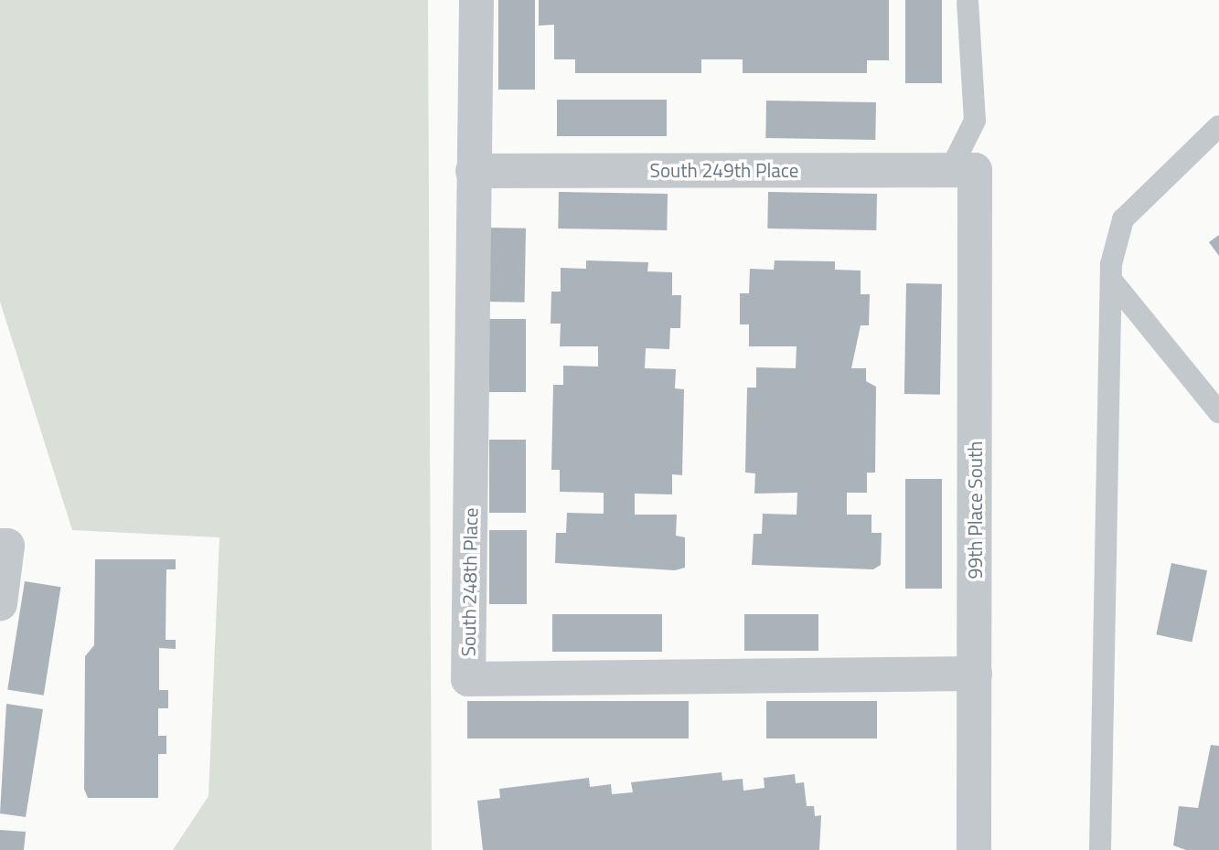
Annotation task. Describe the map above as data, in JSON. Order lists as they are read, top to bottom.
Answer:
{
  "streets": {
    "street": ["South 249th Place", "99th Place South", "South 248th Place"]
  },
  "crossings": [
    ["South 249th Place", "99th Place South"],
    ["South 249th Place", "South 248th Place"],
    ["99th Place South", "South 248th Place"]
  ]
}
